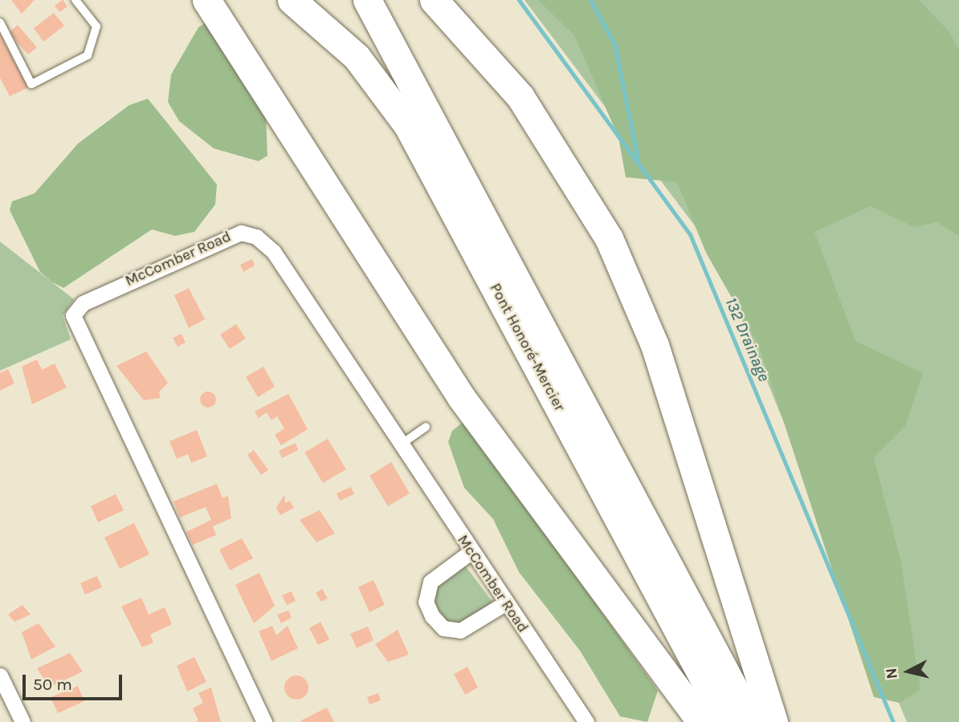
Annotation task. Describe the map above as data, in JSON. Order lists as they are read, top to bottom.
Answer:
{
  "streets": {
    "highway": ["Pont Honoré-Mercier"],
    "street": ["McComber Road"]
  },
  "water": ["132 Drainage"],
  "scale_bar": "50 m",
  "north": "left"
}
